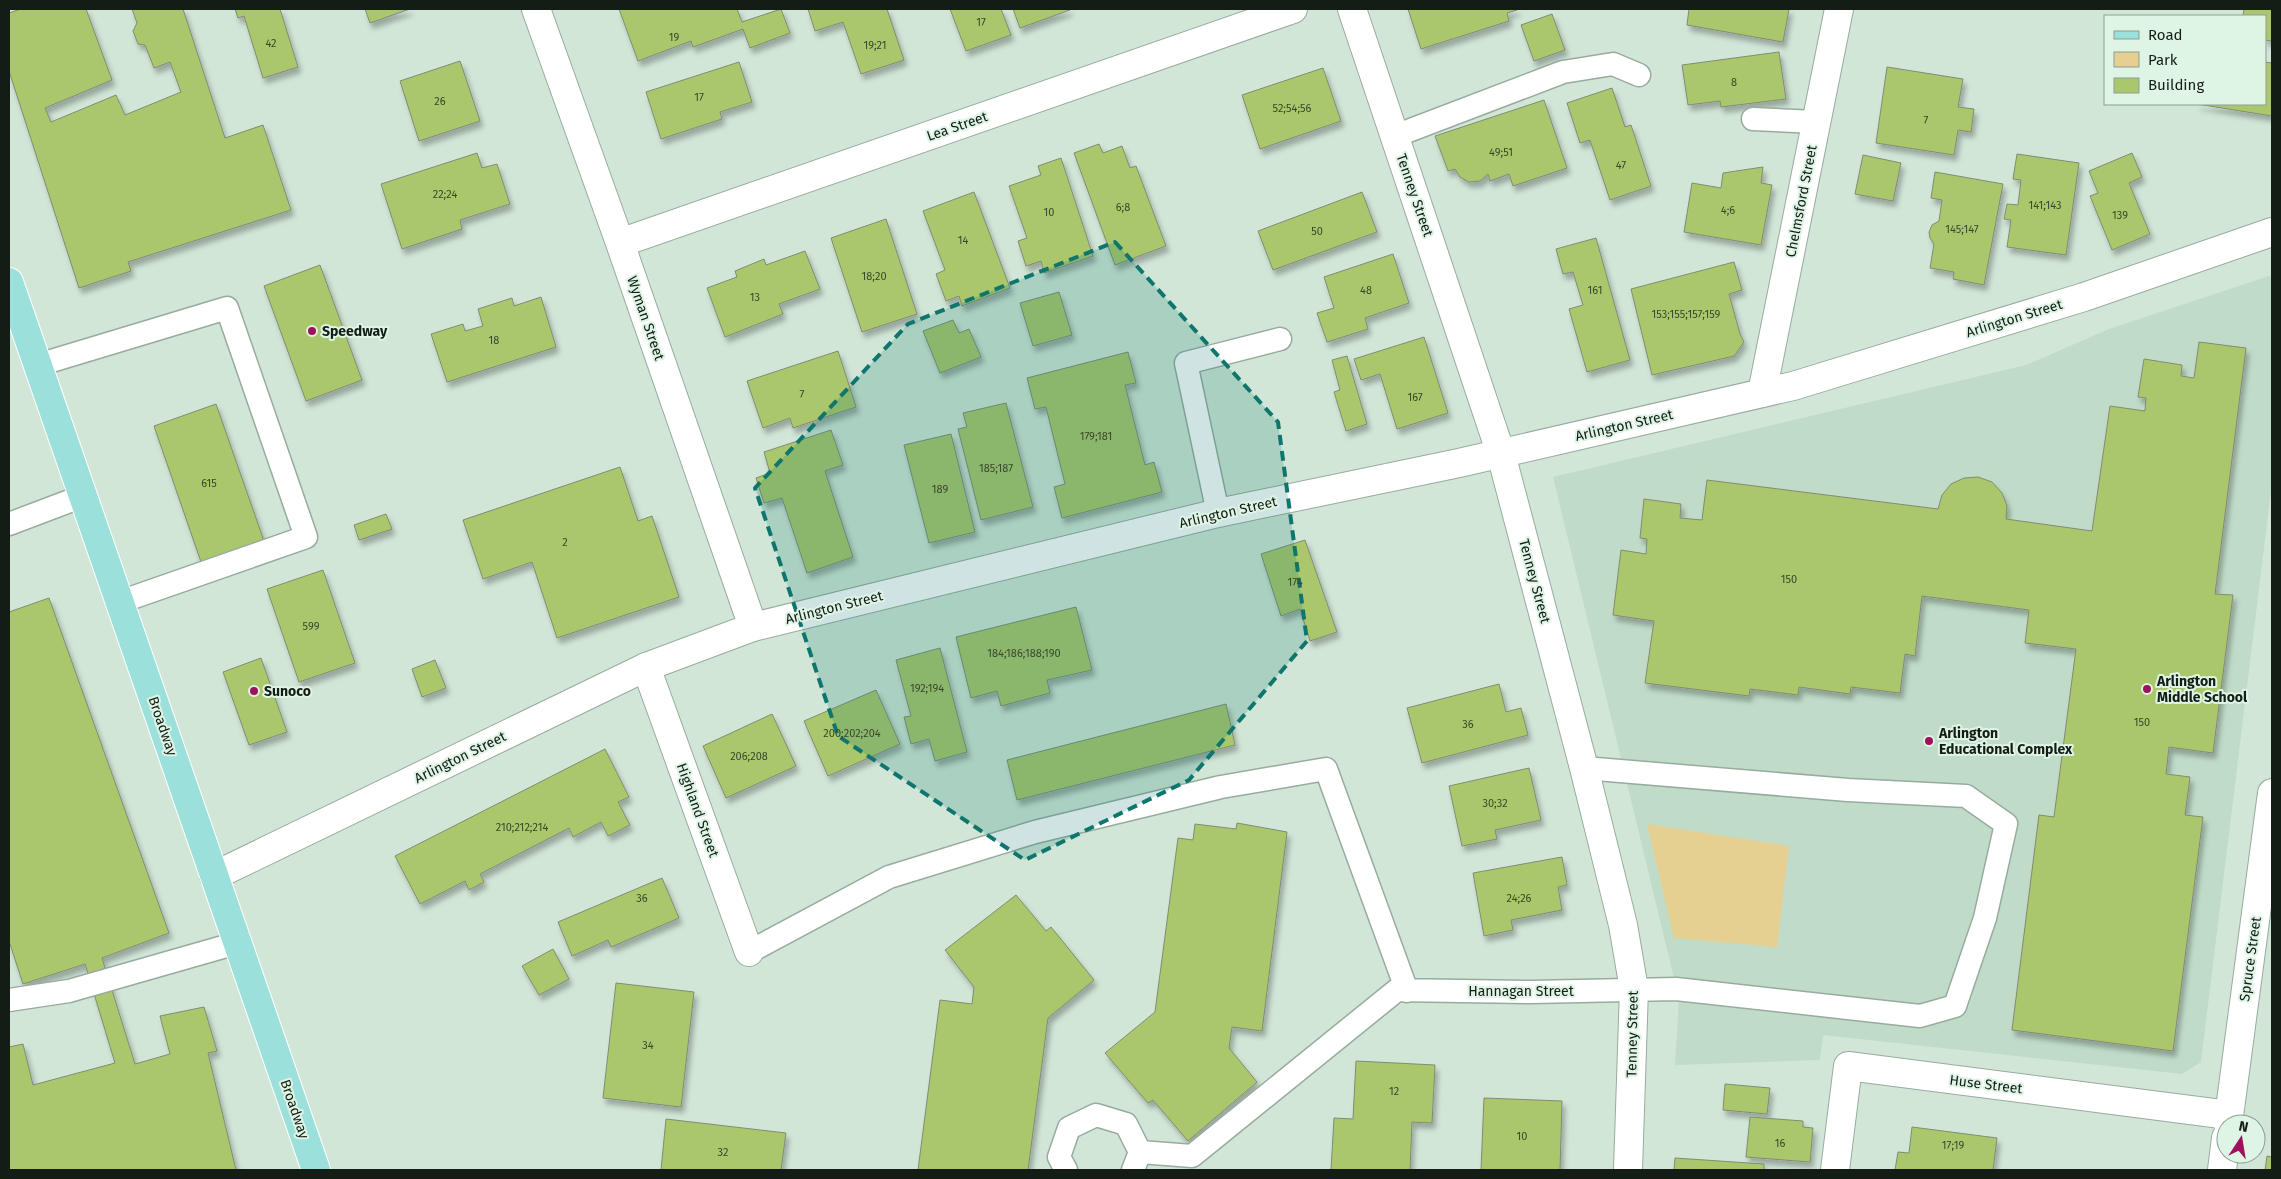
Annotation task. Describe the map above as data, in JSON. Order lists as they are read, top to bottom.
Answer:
{
  "streets": {
    "main road": ["Broadway"],
    "street": [
      "Lea Street",
      "Tenney Street",
      "Chelmsford Street",
      "Wyman Street",
      "Arlington Street",
      "Highland Street",
      "Spruce Street",
      "Huse Street"
    ],
    "lane": ["Hannagan Street"]
  },
  "crossings": [
    ["Lea Street", "Wyman Street"],
    ["Tenney Street", "Arlington Street"],
    ["Tenney Street", "Hannagan Street"],
    ["Chelmsford Street", "Arlington Street"],
    ["Wyman Street", "Arlington Street"],
    ["Arlington Street", "Broadway"],
    ["Arlington Street", "Highland Street"]
  ],
  "places": [
    "Speedway",
    "Arlington Middle School",
    "Sunoco",
    "Arlington Educational Complex"
  ],
  "house_numbers": [
    "17",
    "19",
    "42",
    "19;21",
    "8",
    "17",
    "26",
    "52;54;56",
    "7",
    "49;51",
    "47",
    "22;24",
    "141;143",
    "6;8",
    "4;6",
    "10",
    "139",
    "145;147",
    "50",
    "14",
    "18;20",
    "48",
    "161",
    "13",
    "153;155;157;159",
    "18",
    "7",
    "167",
    "179;181",
    "185;187",
    "615",
    "189",
    "2",
    "150",
    "174",
    "599",
    "184;186;188;190",
    "192;194",
    "150",
    "36",
    "200;202;204",
    "206;208",
    "30;32",
    "210;212;214",
    "36",
    "24;26",
    "34",
    "12",
    "10",
    "16",
    "17;19",
    "32"
  ],
  "legend": ["Road", "Park", "Building"],
  "north": "top"
}
